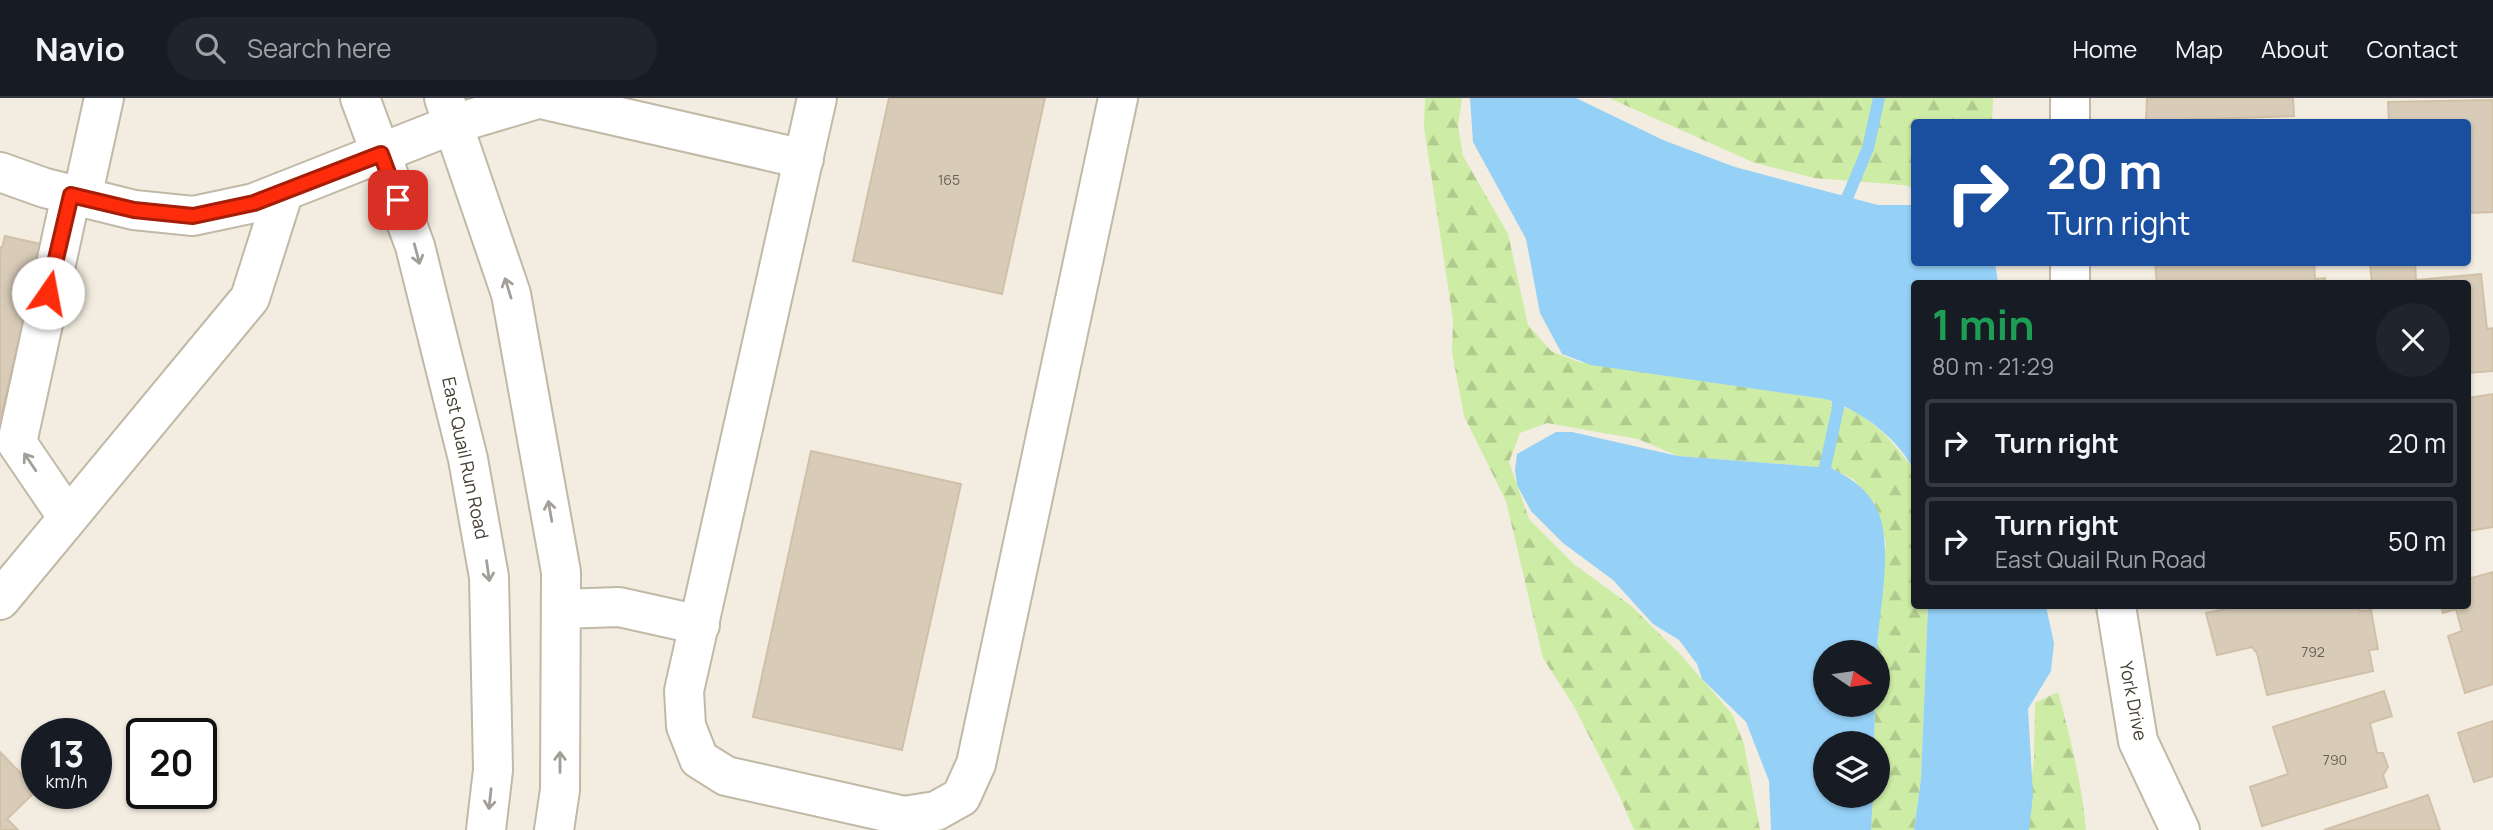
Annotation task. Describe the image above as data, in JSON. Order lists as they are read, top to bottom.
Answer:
{
  "streets": {
    "street": ["East Quail Run Road", "York Drive"]
  },
  "house_numbers": ["165", "792", "790"],
  "north": "right",
  "page": {
    "header": "Navio",
    "search": "Search here",
    "nav": [
      "Home",
      "Map",
      "About",
      "Contact"
    ],
    "turn": ["20 m", "Turn right"],
    "heading": ["1 min", "80 m · 21:29"],
    "list": [
      {
        "name": "Turn right",
        "value": "20 m"
      },
      {
        "name": "Turn right",
        "note": "East Quail Run Road",
        "value": "50 m"
      }
    ],
    "speed": "13 km/h",
    "limit": "20"
  }
}
